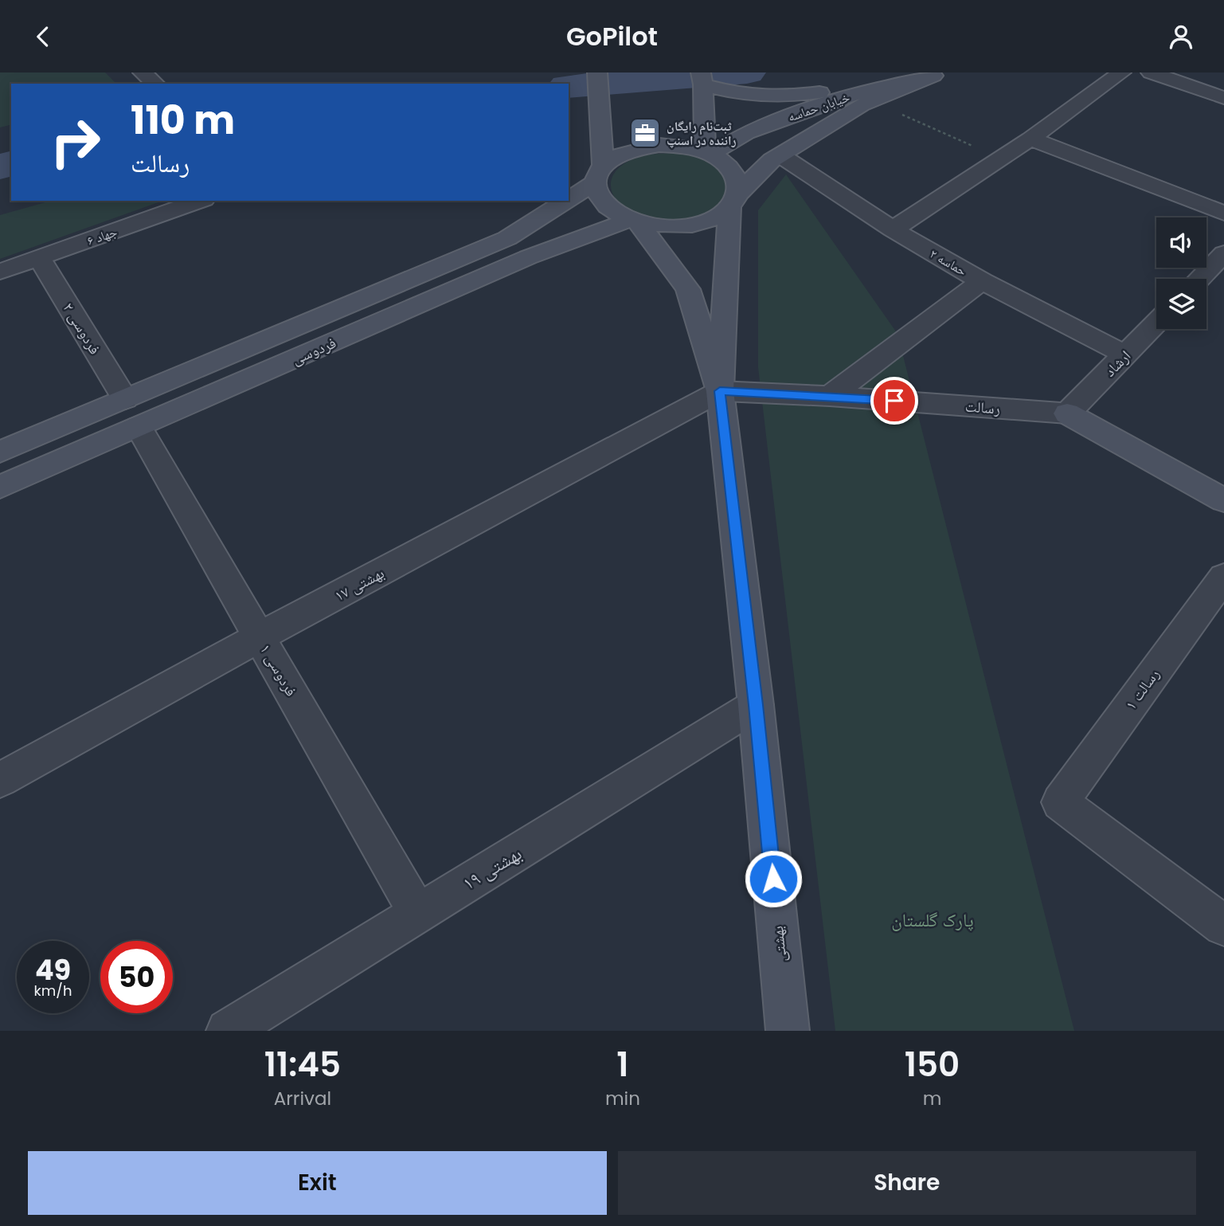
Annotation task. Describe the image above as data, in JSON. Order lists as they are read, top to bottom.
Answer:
{
  "streets": {
    "main road": [
      "خیابان حماسه",
      "فردوسی",
      "رسالت",
      "بهشتی"
    ],
    "street": [
      "جهاد ۶",
      "حماسه ۲",
      "فردوسی ۲",
      "ارشاد",
      "بهشتی ۱۷",
      "فردوسی ۱",
      "رسالت ۱",
      "بهشتی ۱۹"
    ]
  },
  "crossings": [
    ["خیابان حماسه", "حماسه ۲"],
    ["خیابان حماسه", "فردوسی"],
    ["جهاد ۶", "فردوسی ۲"],
    ["حماسه ۲", "ارشاد"],
    ["فردوسی ۲", "فردوسی"],
    ["فردوسی ۲", "فردوسی ۱"],
    ["فردوسی", "فردوسی ۱"],
    ["ارشاد", "رسالت"],
    ["رسالت", "بهشتی ۱۷"],
    ["رسالت", "بهشتی"],
    ["بهشتی ۱۷", "فردوسی ۱"],
    ["بهشتی ۱۷", "بهشتی"],
    ["فردوسی ۱", "بهشتی ۱۹"],
    ["بهشتی ۱۹", "بهشتی"]
  ],
  "parks": ["پارک گلستان"],
  "places": {
    "office": ["ثبت‌نام رایگان راننده در اسنپ"]
  },
  "page": {
    "header": "GoPilot",
    "turn": ["110 m", "رسالت"],
    "speed": "49 km/h",
    "limit": "50",
    "eta": [
      "11:45",
      "Arrival",
      "1",
      "min",
      "150",
      "m"
    ],
    "buttons": ["Exit", "Share"]
  }
}
